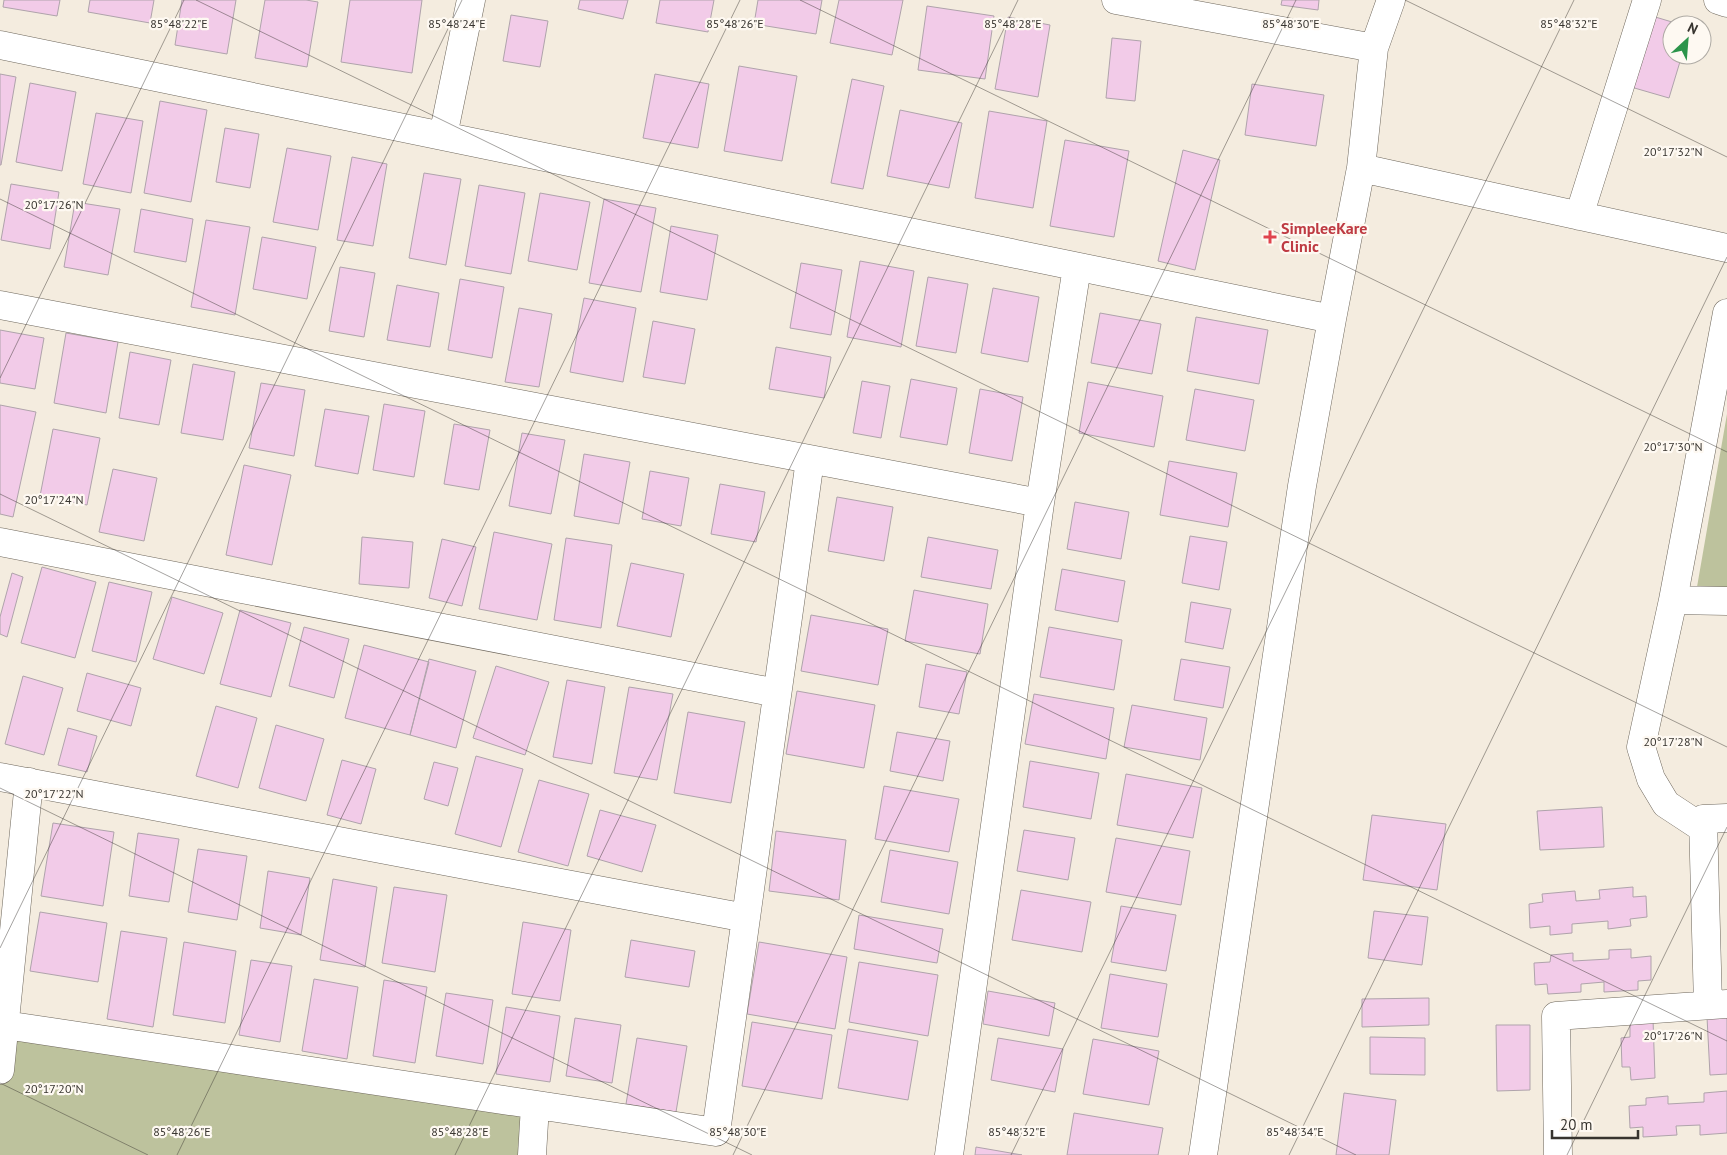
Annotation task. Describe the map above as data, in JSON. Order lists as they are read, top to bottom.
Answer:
{
  "places": {
    "health": ["SimpleeKare Clinic"]
  },
  "scale_bar": "20 m",
  "north": "top right",
  "coordinates": [
    "85°48'22\"E",
    "85°48'24\"E",
    "85°48'26\"E",
    "85°48'28\"E",
    "85°48'30\"E",
    "85°48'32\"E",
    "20°17'32\"N",
    "20°17'26\"N",
    "20°17'30\"N",
    "20°17'24\"N",
    "20°17'28\"N",
    "20°17'22\"N",
    "20°17'20\"N",
    "85°48'34\"E"
  ]
}
